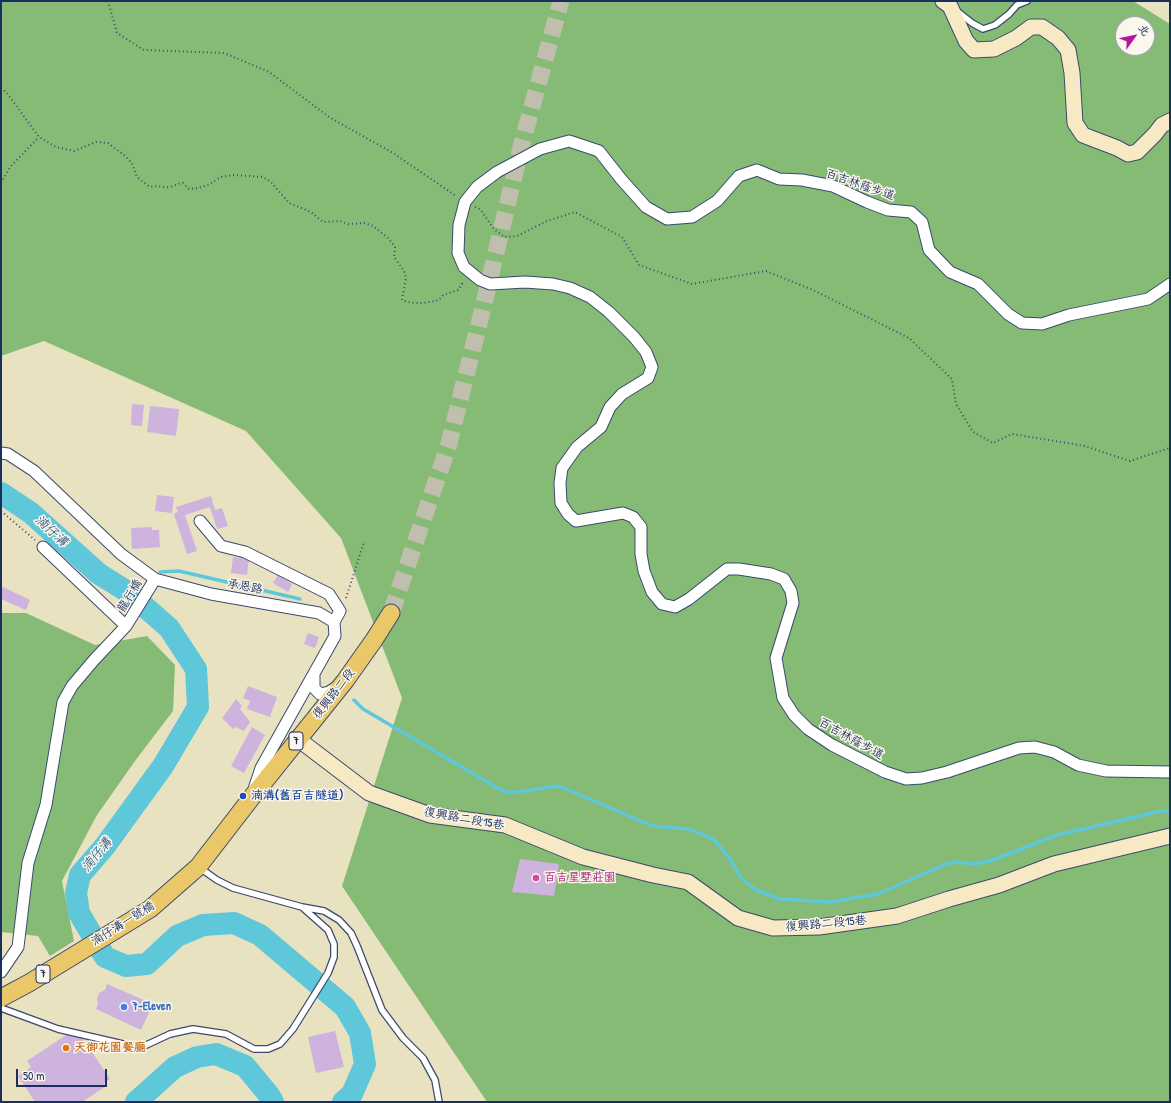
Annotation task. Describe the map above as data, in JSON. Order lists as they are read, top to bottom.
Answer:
{
  "streets": {
    "main road": ["復興路二段", "7", "湳仔溝一號橋"],
    "street": [
      "百吉林蔭步道",
      "承恩路",
      "龍行橋",
      "復興路二段15巷"
    ]
  },
  "crossings": [
    ["承恩路", "龍行橋"],
    ["復興路二段", "復興路二段15巷"],
    ["復興路二段", "湳仔溝一號橋"]
  ],
  "water": ["湳仔溝"],
  "places": [
    "湳溝(舊百吉隧道)",
    "百吉星墅莊園",
    "7-Eleven",
    "天御花園餐廳"
  ],
  "scale_bar": "50 m",
  "north": "top right"
}
